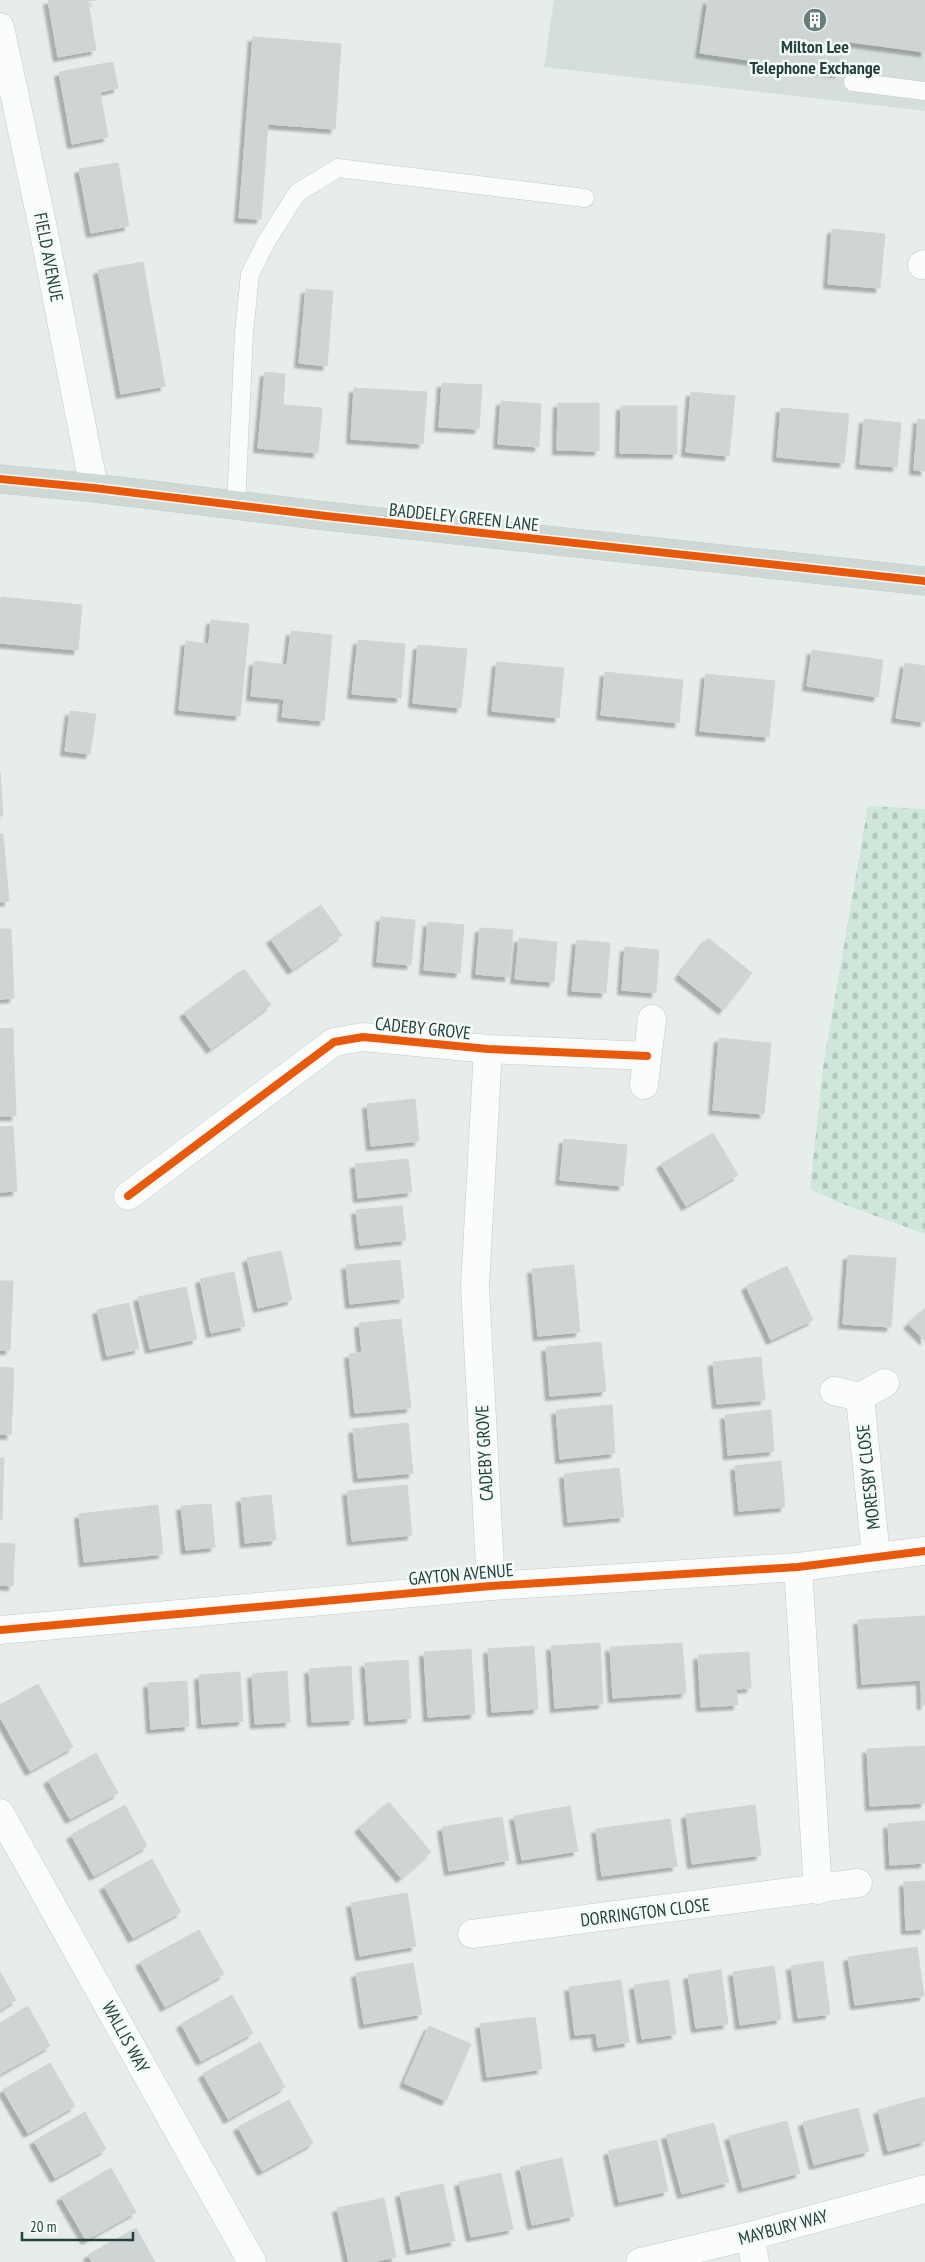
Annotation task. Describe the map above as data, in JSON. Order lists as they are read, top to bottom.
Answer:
{
  "streets": {
    "main road": ["BADDELEY GREEN LANE"],
    "street": [
      "FIELD AVENUE",
      "CADEBY GROVE",
      "MORESBY CLOSE",
      "GAYTON AVENUE",
      "DORRINGTON CLOSE",
      "WALLIS WAY",
      "MAYBURY WAY"
    ]
  },
  "crossings": [
    ["FIELD AVENUE", "BADDELEY GREEN LANE"],
    ["CADEBY GROVE", "GAYTON AVENUE"],
    ["MORESBY CLOSE", "GAYTON AVENUE"]
  ],
  "places": {
    "building": ["Milton Lee Telephone Exchange"]
  },
  "scale_bar": "20 m"
}
